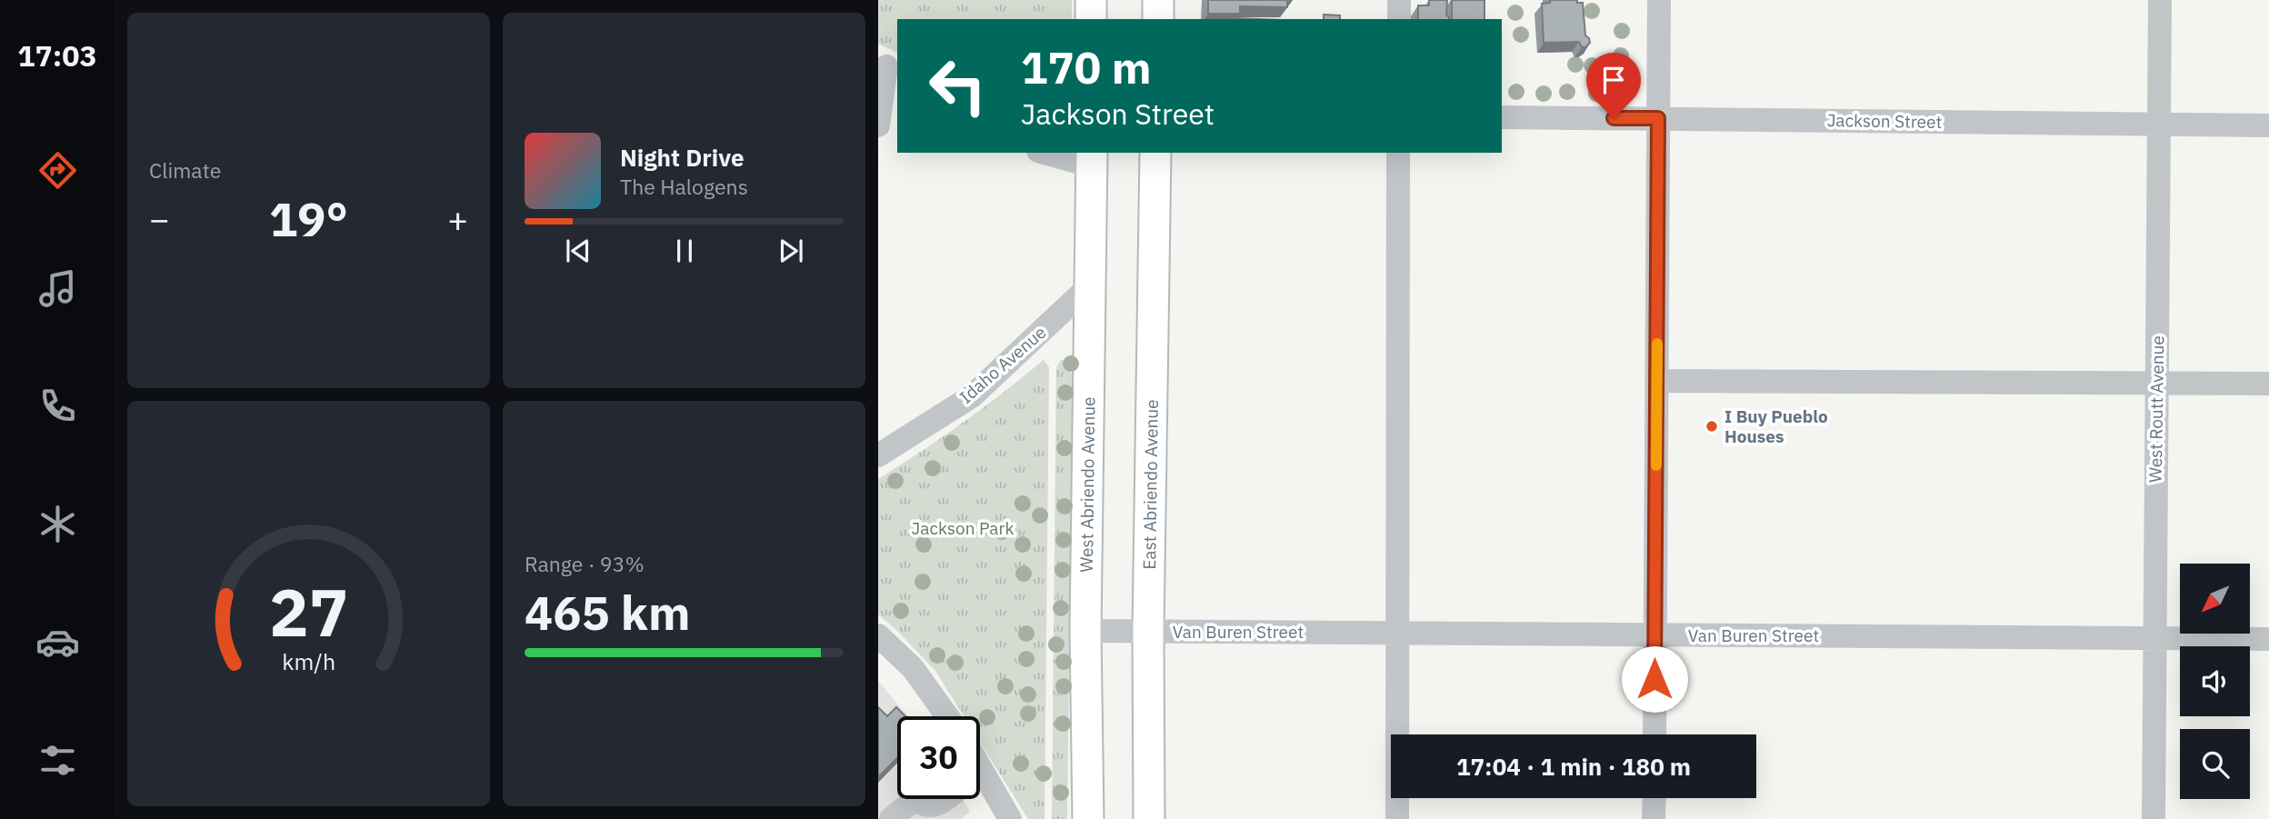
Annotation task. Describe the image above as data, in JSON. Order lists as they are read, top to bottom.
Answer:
{
  "streets": {
    "main road": ["West Abriendo Avenue", "East Abriendo Avenue"],
    "street": [
      "Jackson Street",
      "Idaho Avenue",
      "West Routt Avenue",
      "Van Buren Street"
    ]
  },
  "crossings": [
    ["Jackson Street", "West Routt Avenue"],
    ["Idaho Avenue", "West Abriendo Avenue"],
    ["West Routt Avenue", "Van Buren Street"],
    ["West Abriendo Avenue", "Van Buren Street"],
    ["East Abriendo Avenue", "Van Buren Street"]
  ],
  "parks": ["Jackson Park"],
  "places": ["I Buy Pueblo Houses"],
  "north": "bottom left",
  "page": {
    "tabs": "17:03",
    "tile": [
      "Climate",
      ["Range · 93%", "465 km"]
    ],
    "turn": ["170 m", "Jackson Street"],
    "song": ["Night Drive", "The Halogens"],
    "heat": ["−", "19°", "+"],
    "limit": "30",
    "trip": "17:04 · 1 min · 180 m",
    "gauge": ["27", "km/h"]
  }
}
